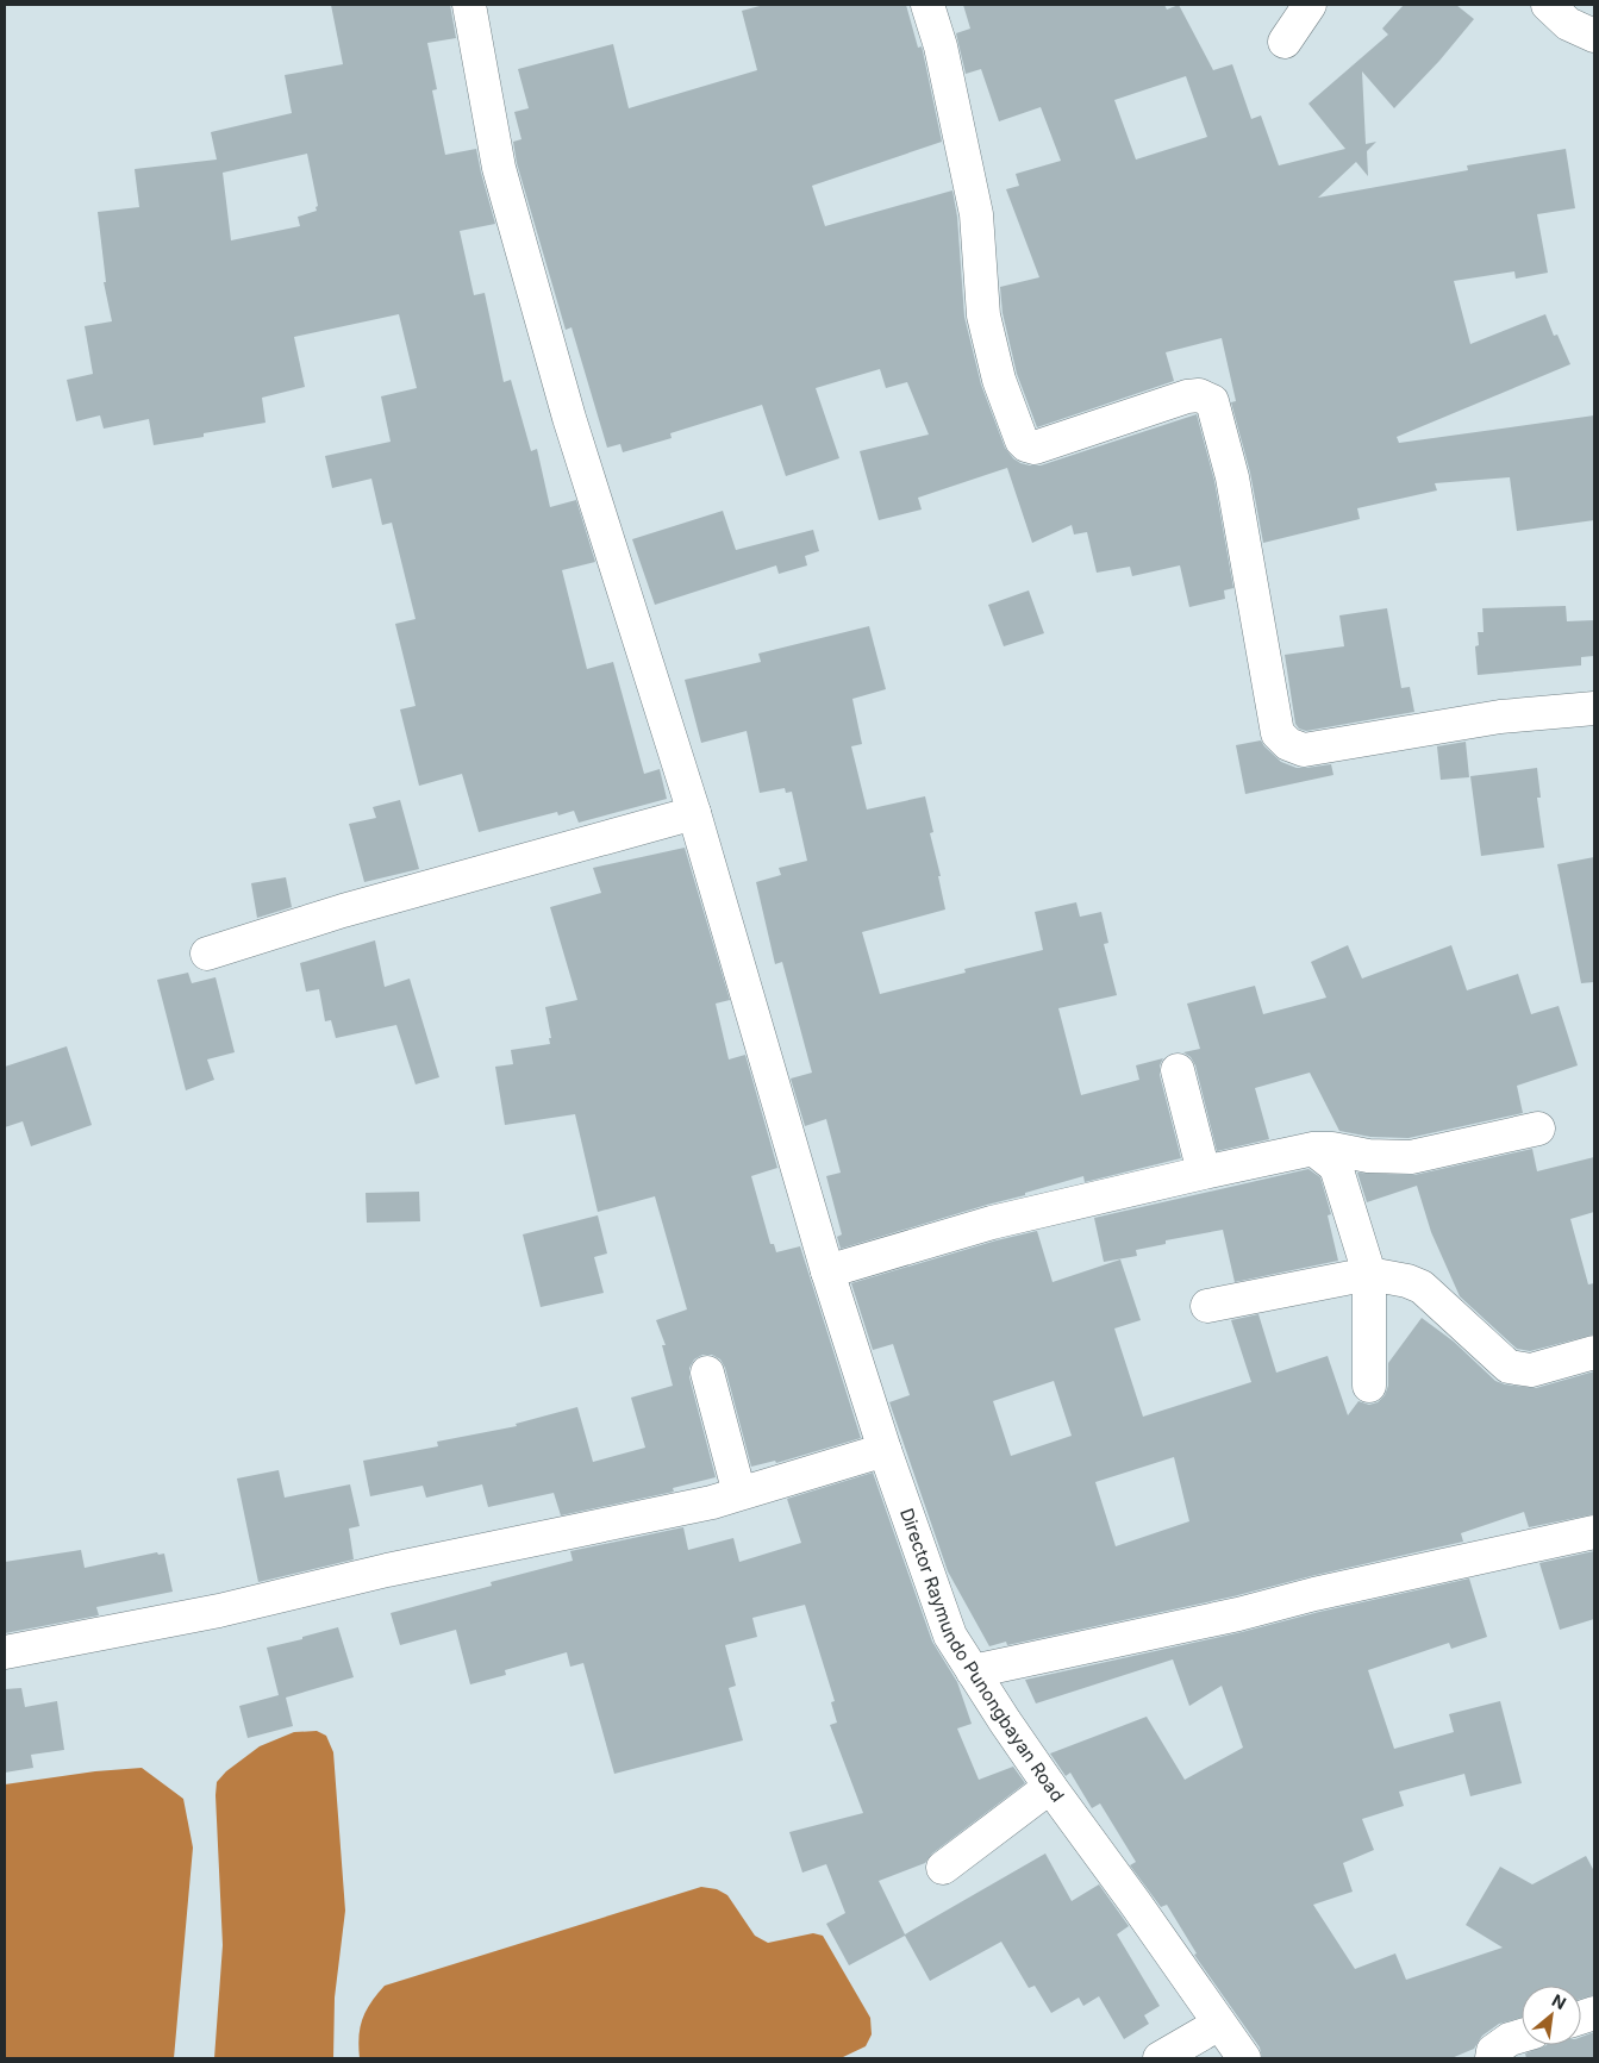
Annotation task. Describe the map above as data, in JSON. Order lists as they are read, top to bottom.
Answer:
{
  "streets": {
    "street": ["Director Raymundo Punongbayan Road"]
  },
  "north": "top right"
}
